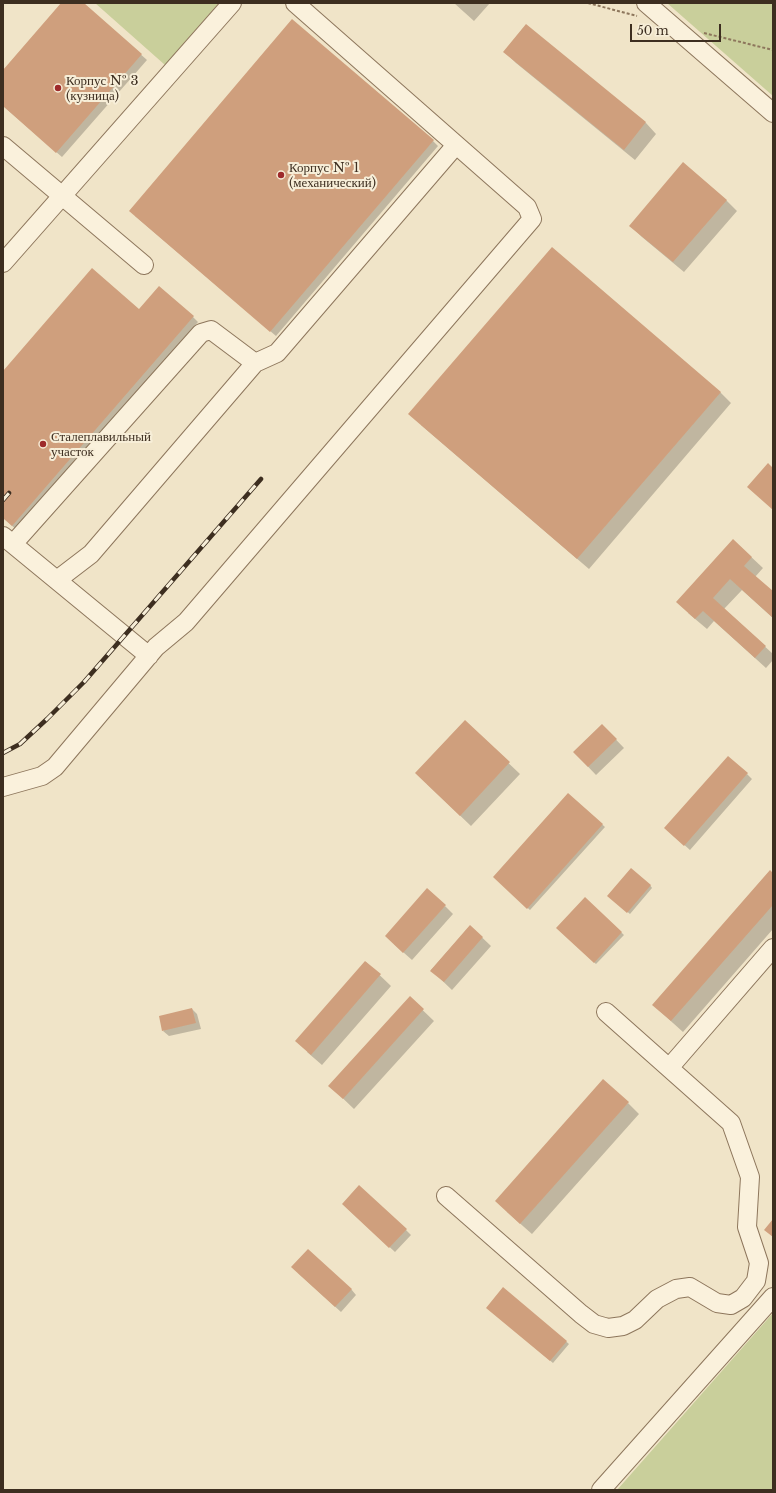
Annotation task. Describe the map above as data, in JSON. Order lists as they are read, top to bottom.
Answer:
{
  "places": ["Корпус № 3 (кузница)", "Корпус № 1 (механический)", "Сталеплавильный участок"],
  "scale_bar": "50 m"
}
